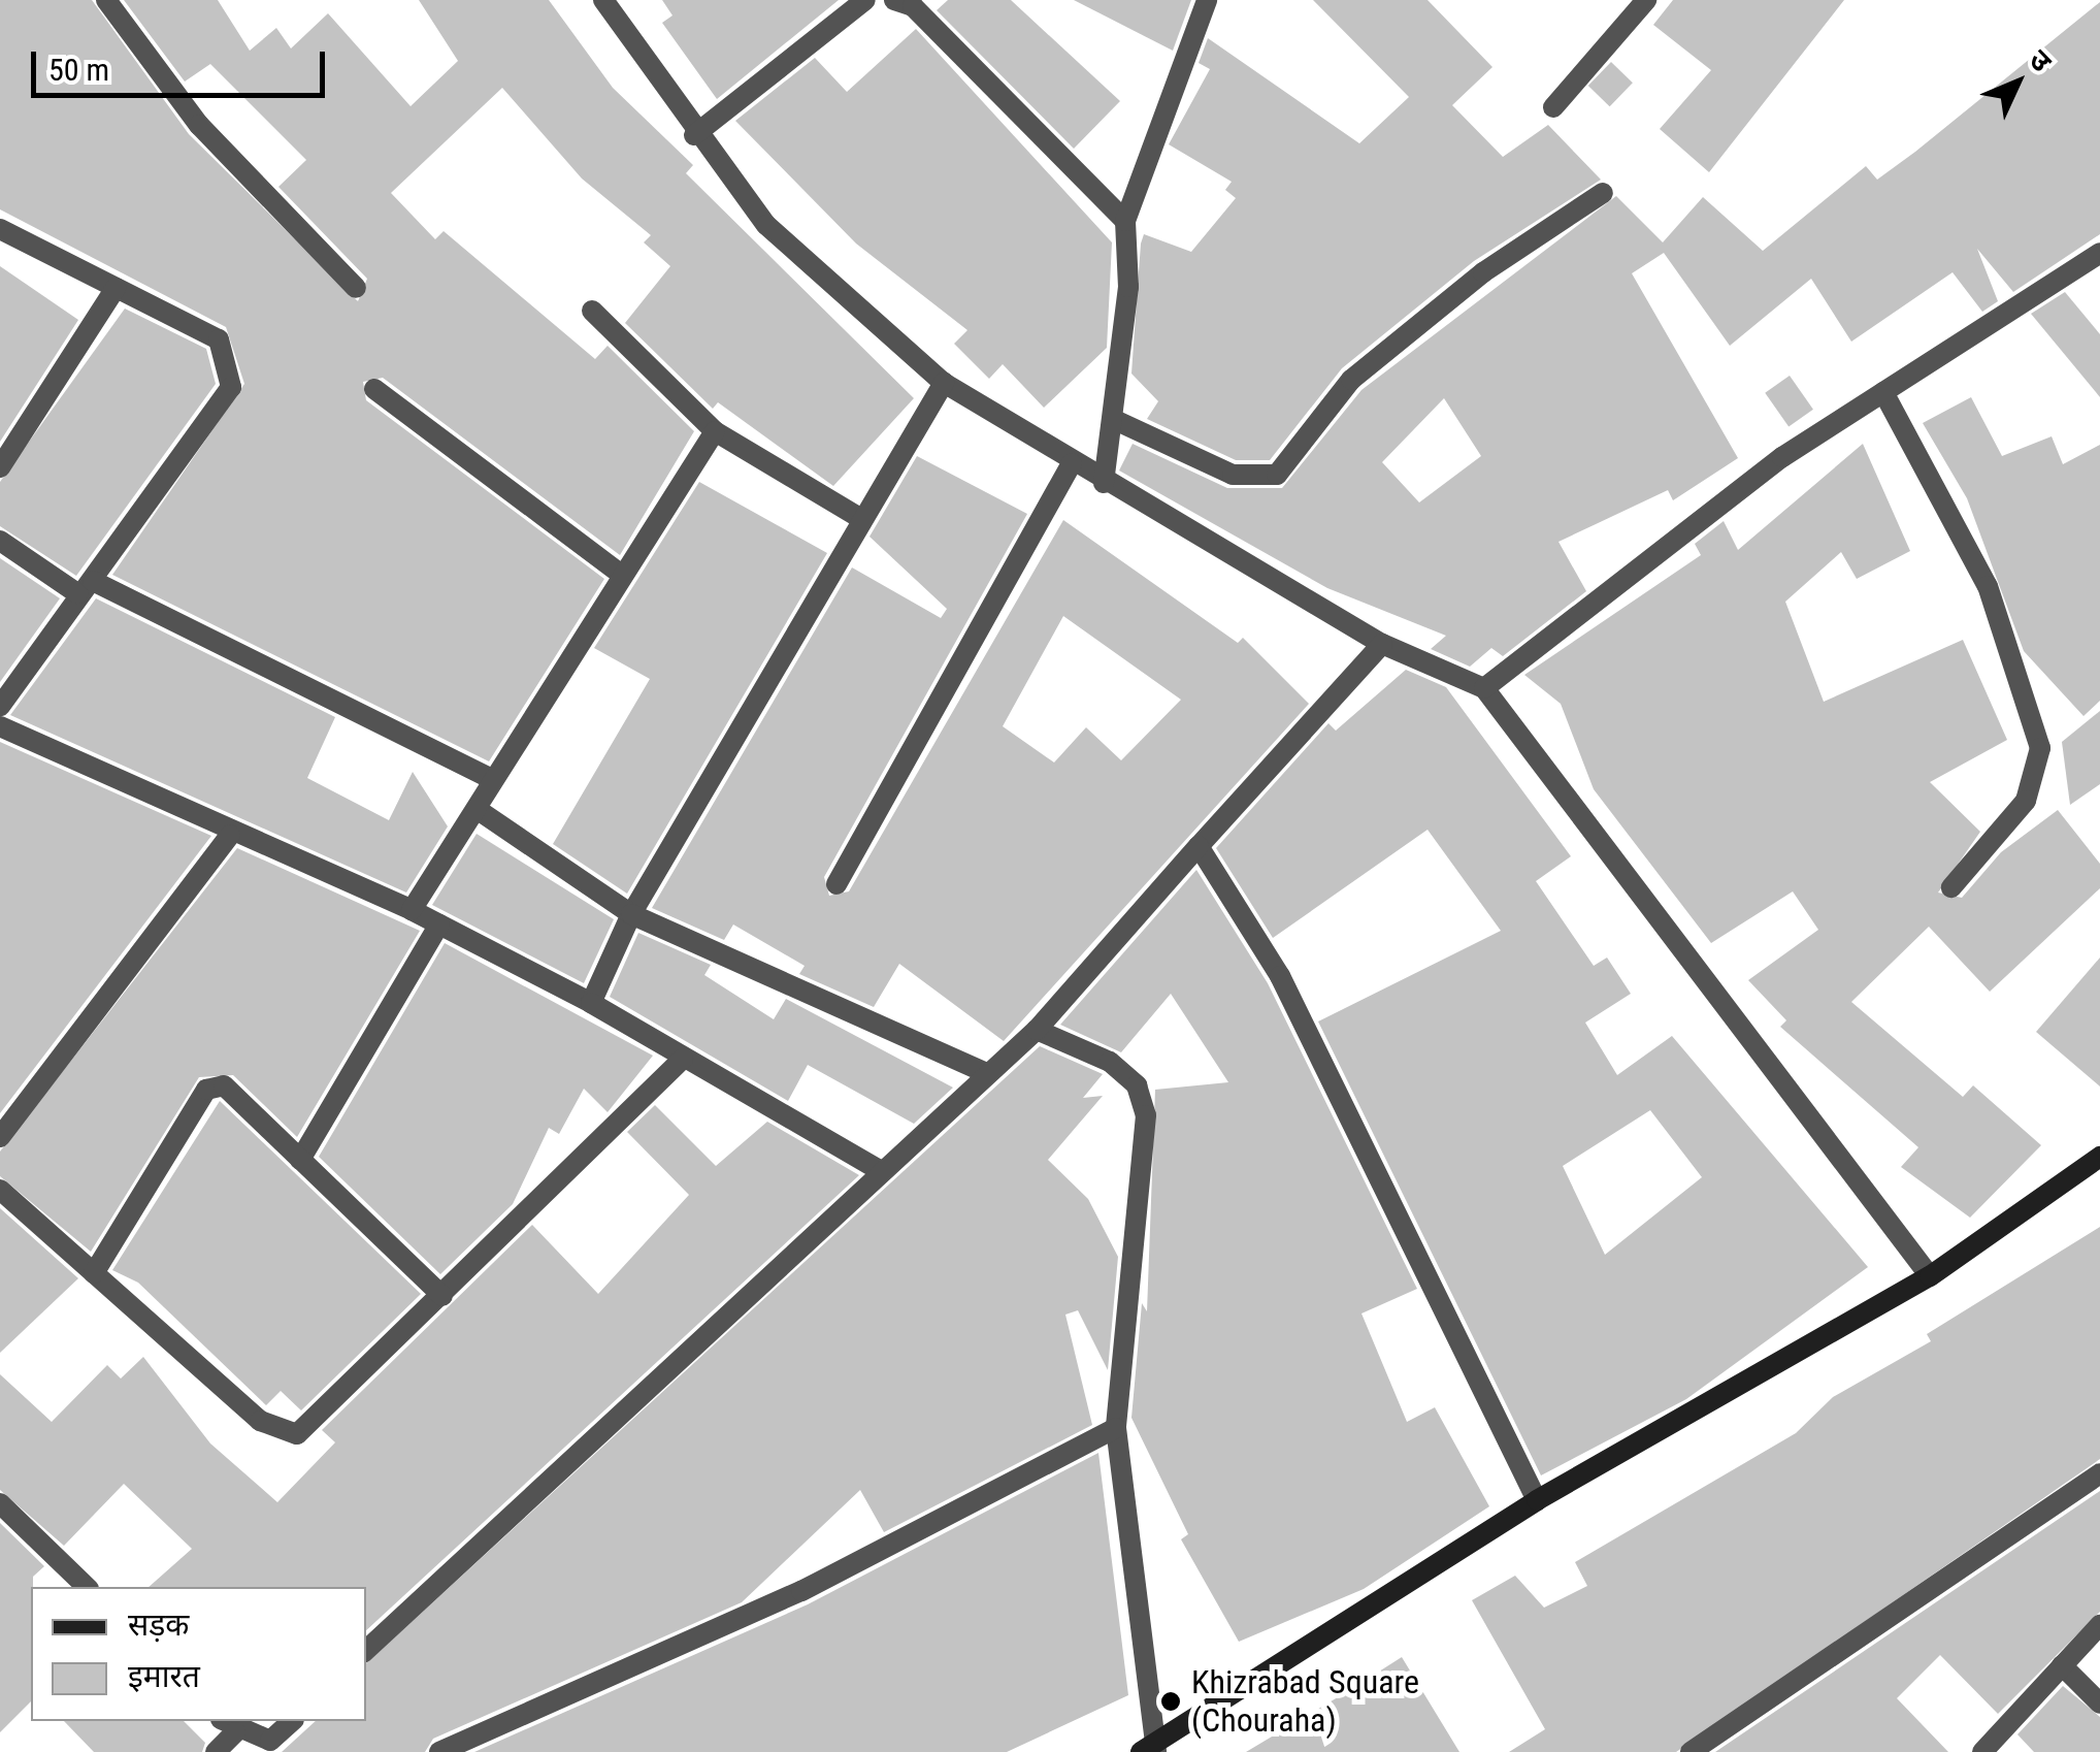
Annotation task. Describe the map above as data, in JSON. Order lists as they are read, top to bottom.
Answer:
{
  "places": ["Khizrabad Square (Chouraha)"],
  "legend": ["सड़क", "इमारत"],
  "scale_bar": "50 m",
  "north": "top right"
}
